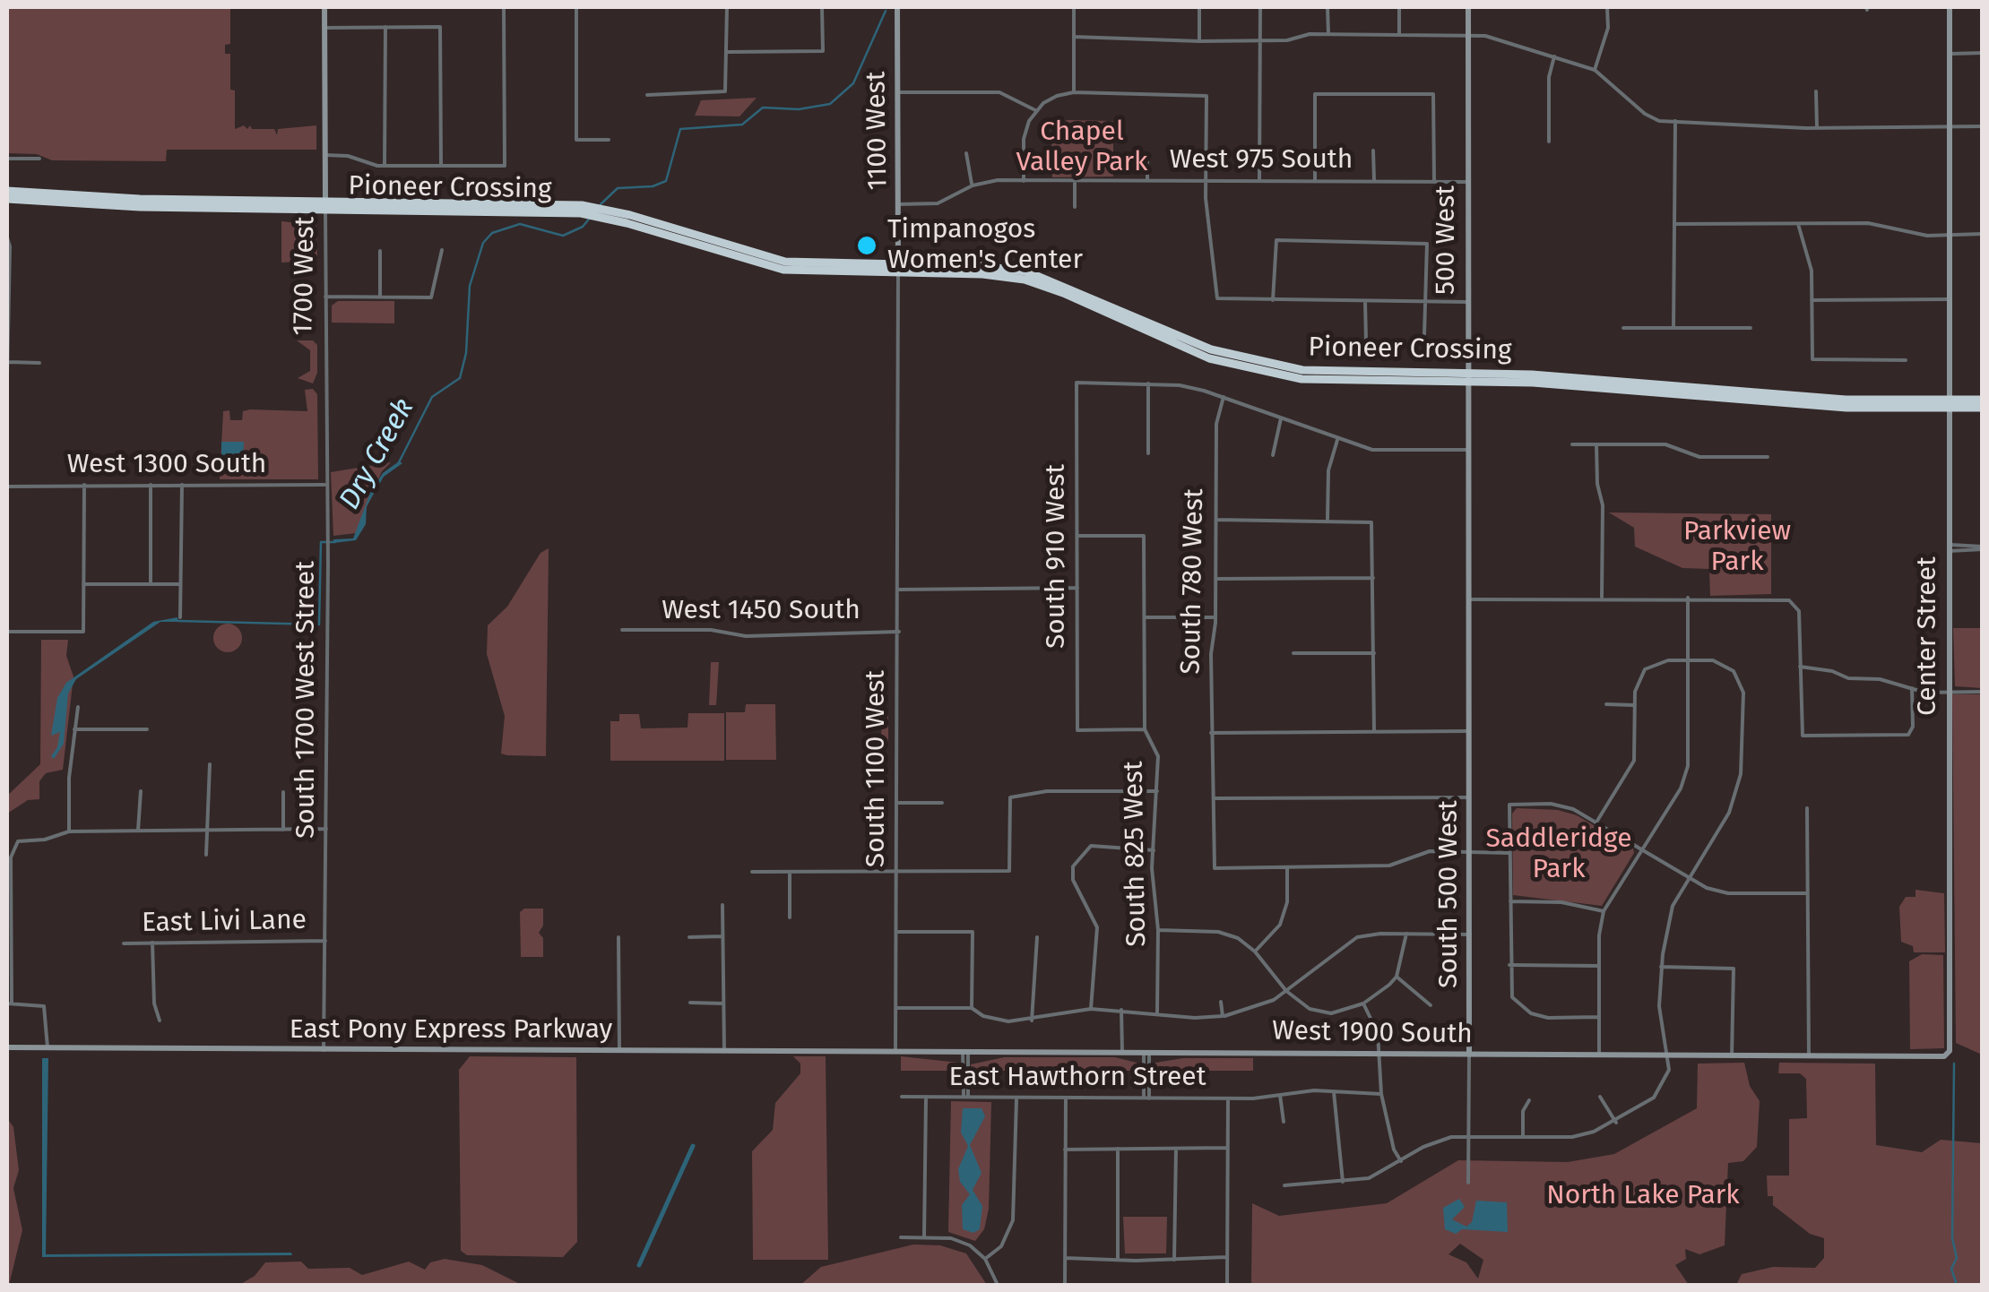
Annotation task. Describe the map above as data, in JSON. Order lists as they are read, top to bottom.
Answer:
{
  "streets": {
    "highway": ["Pioneer Crossing"],
    "street": [
      "1100 West",
      "West 975 South",
      "500 West",
      "1700 West",
      "West 1300 South",
      "South 910 West",
      "South 780 West",
      "West 1450 South",
      "Center Street",
      "South 1700 West Street",
      "South 1100 West",
      "South 825 West",
      "South 500 West",
      "East Livi Lane",
      "East Pony Express Parkway",
      "West 1900 South",
      "East Hawthorn Street"
    ]
  },
  "crossings": [
    ["1100 West", "West 975 South"],
    ["1100 West", "Pioneer Crossing"],
    ["1100 West", "South 1100 West"],
    ["West 975 South", "500 West"],
    ["Pioneer Crossing", "500 West"],
    ["Pioneer Crossing", "1700 West"],
    ["Pioneer Crossing", "Center Street"],
    ["500 West", "South 500 West"],
    ["1700 West", "West 1300 South"],
    ["1700 West", "South 1700 West Street"],
    ["South 910 West", "South 825 West"],
    ["West 1450 South", "South 1100 West"],
    ["Center Street", "West 1900 South"],
    ["South 1700 West Street", "East Livi Lane"],
    ["South 1700 West Street", "East Pony Express Parkway"],
    ["South 1100 West", "East Pony Express Parkway"],
    ["South 1100 West", "West 1900 South"],
    ["South 500 West", "West 1900 South"],
    ["East Pony Express Parkway", "West 1900 South"]
  ],
  "water": ["Dry Creek"],
  "parks": [
    "Chapel Valley Park",
    "Parkview Park",
    "Saddleridge Park",
    "North Lake Park"
  ],
  "places": ["Timpanogos Women's Center"]
}
